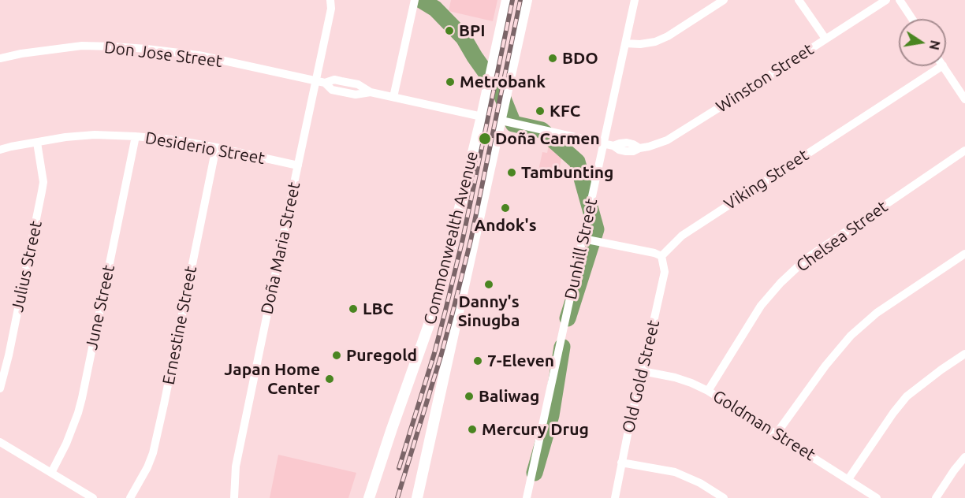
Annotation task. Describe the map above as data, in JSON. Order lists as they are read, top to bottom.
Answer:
{
  "streets": {
    "main road": ["Commonwealth Avenue"],
    "street": [
      "Don Jose Street",
      "Winston Street",
      "Desiderio Street",
      "Viking Street",
      "Chelsea Street",
      "Doña Maria Street",
      "Dunhill Street",
      "Julius Street",
      "June Street",
      "Ernestine Street",
      "Old Gold Street",
      "Goldman Street"
    ]
  },
  "crossings": [
    ["Don Jose Street", "Commonwealth Avenue"],
    ["Don Jose Street", "Doña Maria Street"],
    ["Winston Street", "Commonwealth Avenue"],
    ["Winston Street", "Dunhill Street"],
    ["Desiderio Street", "Doña Maria Street"],
    ["Desiderio Street", "Julius Street"],
    ["Desiderio Street", "June Street"],
    ["Desiderio Street", "Ernestine Street"],
    ["Viking Street", "Old Gold Street"],
    ["Chelsea Street", "Goldman Street"],
    ["Old Gold Street", "Goldman Street"]
  ],
  "places": [
    "BPI",
    "BDO",
    "Metrobank",
    "KFC",
    "Doña Carmen",
    "Tambunting",
    "Andok's",
    "Danny's Sinugba",
    "LBC",
    "Puregold",
    "7-Eleven",
    "Japan Home Center",
    "Baliwag",
    "Mercury Drug"
  ],
  "north": "right"
}
